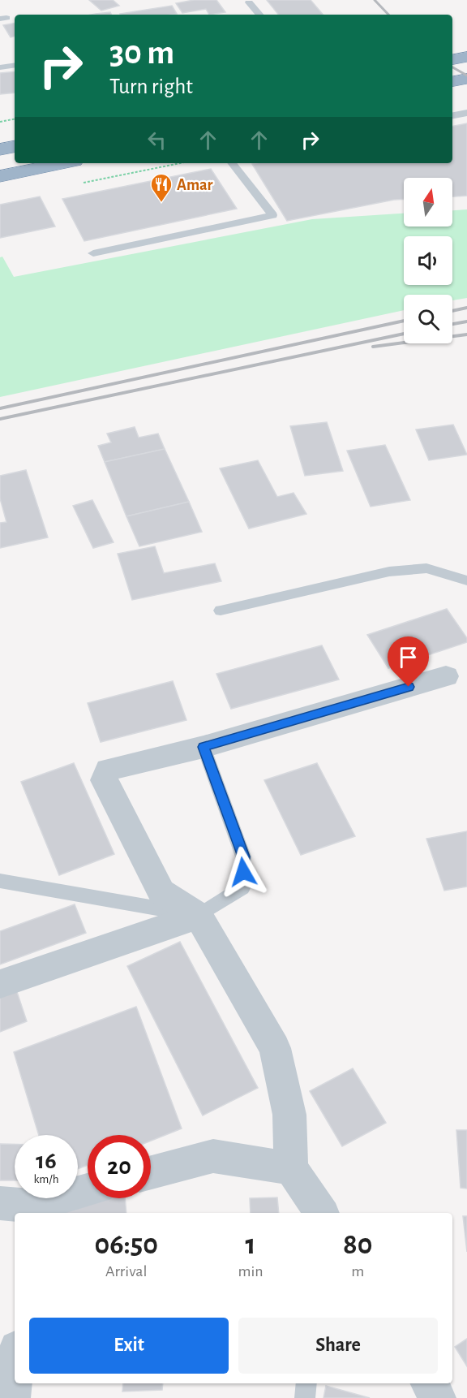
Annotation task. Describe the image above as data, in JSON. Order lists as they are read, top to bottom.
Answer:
{
  "places": {
    "restaurant": ["Amar"]
  },
  "north": "top",
  "page": {
    "turn": ["30 m", "Turn right"],
    "speed": "16 km/h",
    "limit": "20",
    "eta": [
      "06:50",
      "Arrival",
      "1",
      "min",
      "80",
      "m"
    ],
    "buttons": ["Exit", "Share"]
  }
}
